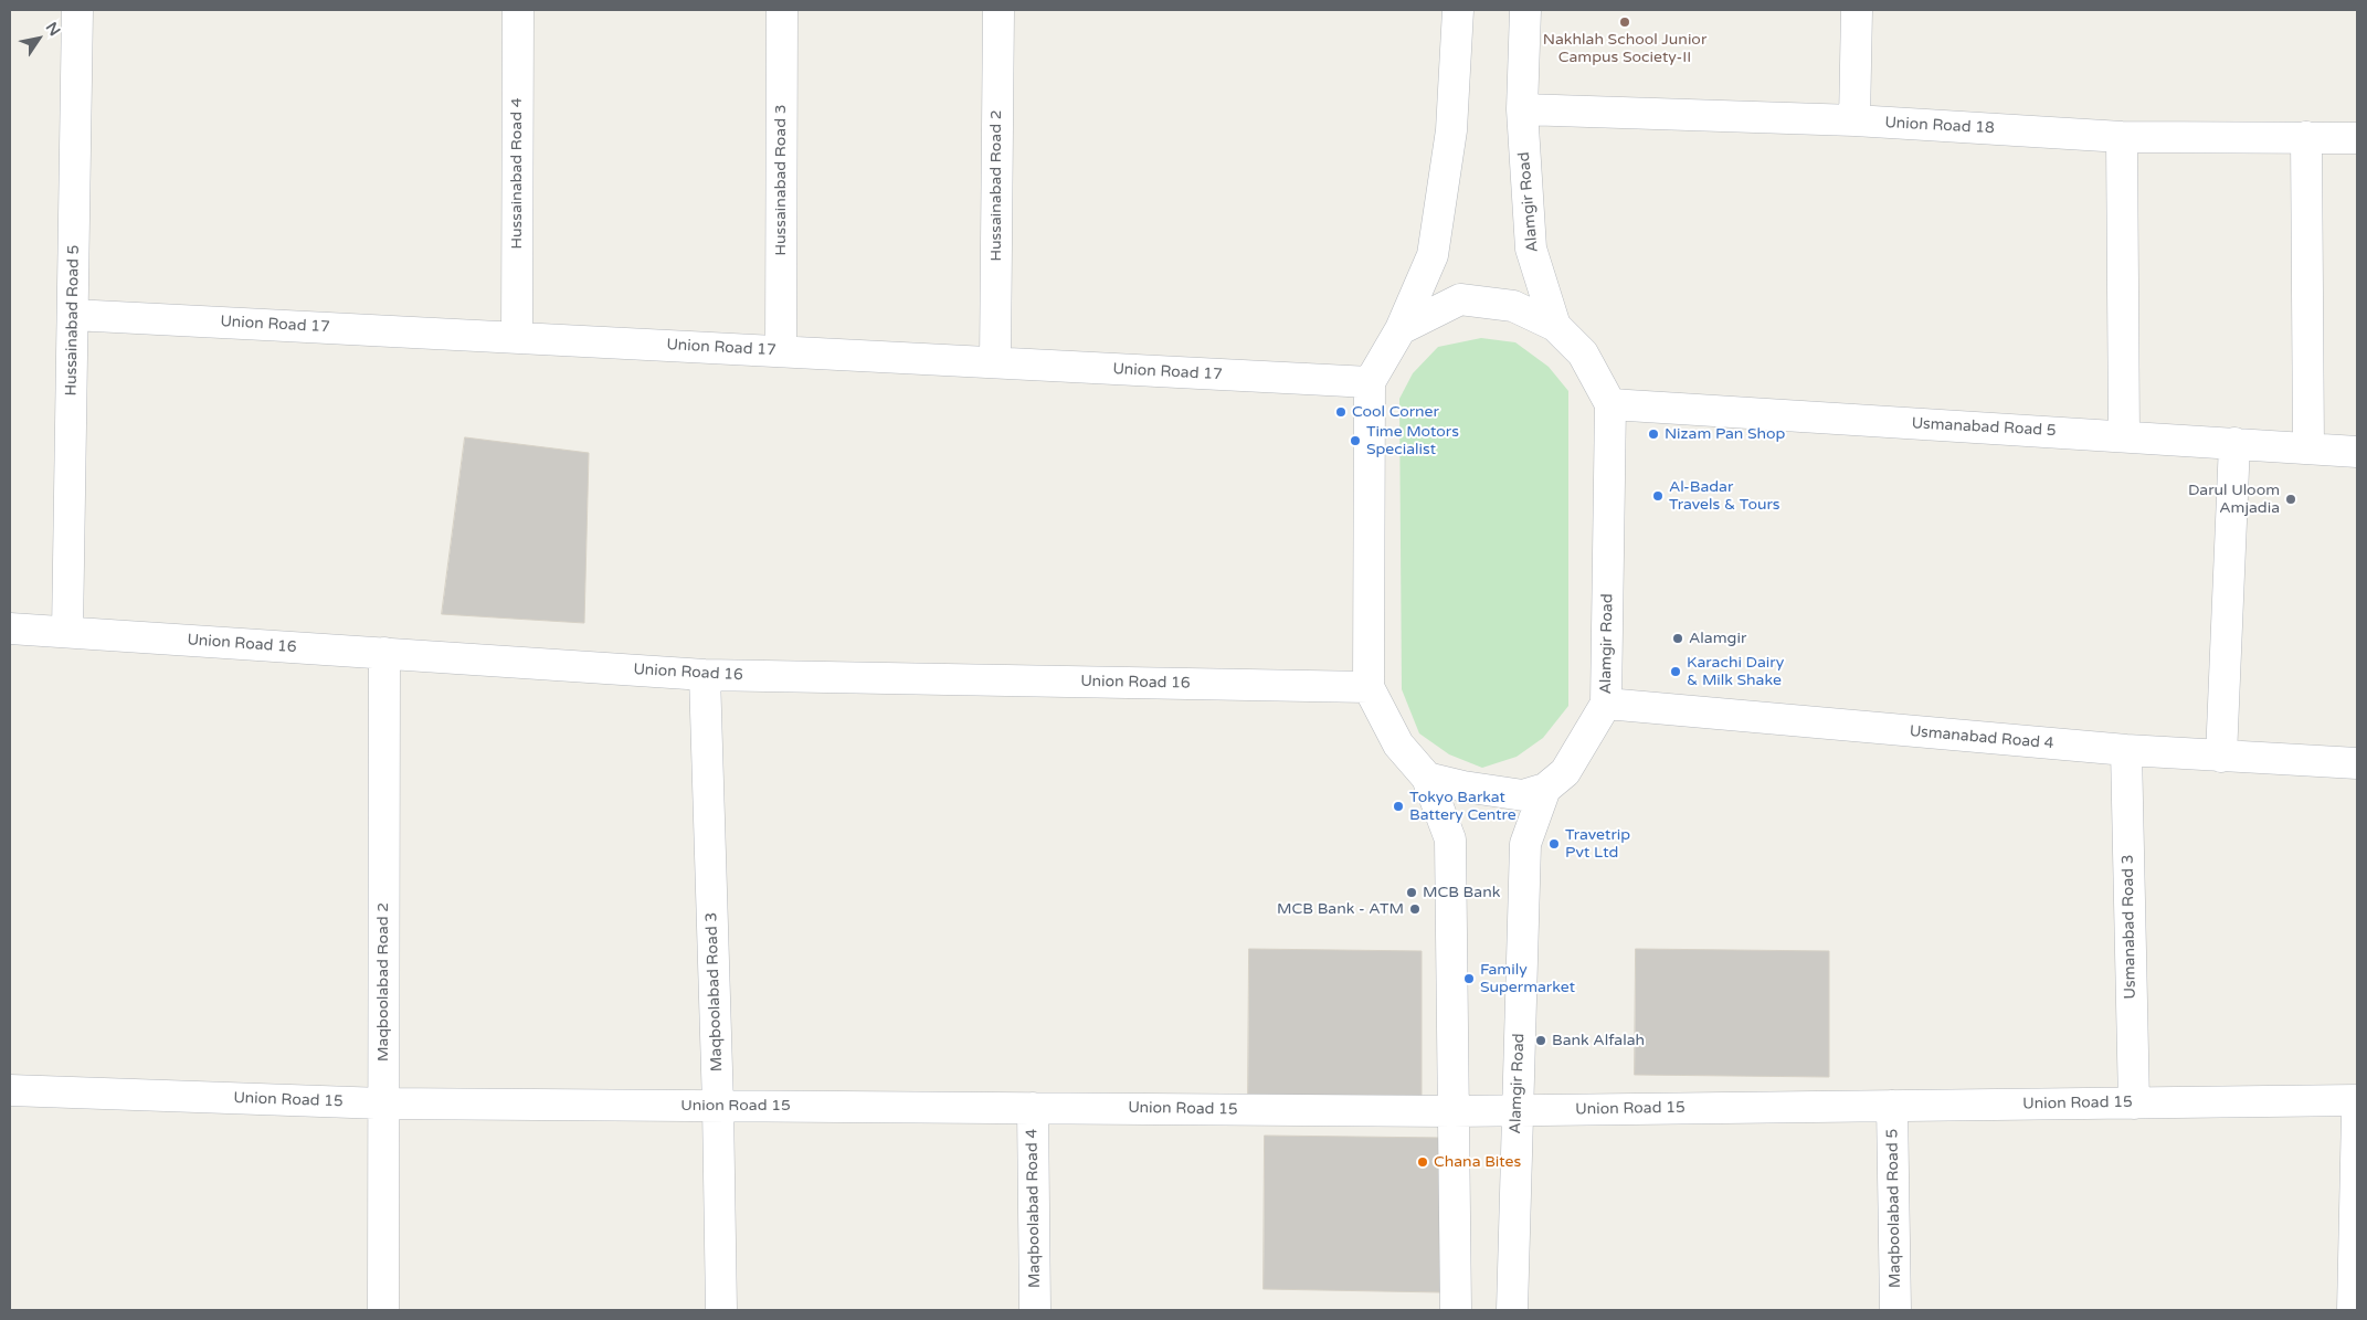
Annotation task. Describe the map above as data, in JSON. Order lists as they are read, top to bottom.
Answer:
{
  "streets": {
    "street": [
      "Union Road 18",
      "Hussainabad Road 4",
      "Hussainabad Road 3",
      "Hussainabad Road 2",
      "Alamgir Road",
      "Hussainabad Road 5",
      "Union Road 17",
      "Usmanabad Road 5",
      "Union Road 16",
      "Usmanabad Road 4",
      "Usmanabad Road 3",
      "Maqboolabad Road 2",
      "Maqboolabad Road 3",
      "Union Road 15",
      "Maqboolabad Road 4",
      "Maqboolabad Road 5"
    ]
  },
  "crossings": [
    ["Union Road 18", "Alamgir Road"],
    ["Hussainabad Road 4", "Union Road 17"],
    ["Hussainabad Road 3", "Union Road 17"],
    ["Hussainabad Road 2", "Union Road 17"],
    ["Alamgir Road", "Usmanabad Road 5"],
    ["Alamgir Road", "Usmanabad Road 4"],
    ["Alamgir Road", "Union Road 15"],
    ["Hussainabad Road 5", "Union Road 17"],
    ["Hussainabad Road 5", "Union Road 16"],
    ["Union Road 16", "Maqboolabad Road 2"],
    ["Union Road 16", "Maqboolabad Road 3"],
    ["Usmanabad Road 4", "Usmanabad Road 3"],
    ["Usmanabad Road 3", "Union Road 15"],
    ["Maqboolabad Road 2", "Union Road 15"],
    ["Maqboolabad Road 3", "Union Road 15"],
    ["Union Road 15", "Maqboolabad Road 4"],
    ["Union Road 15", "Maqboolabad Road 5"]
  ],
  "places": [
    "Nakhlah School Junior Campus Society-II",
    "Cool Corner",
    "Nizam Pan Shop",
    "Time Motors Specialist",
    "Al-Badar Travels & Tours",
    "Darul Uloom Amjadia",
    "Alamgir",
    "Karachi Dairy & Milk Shake",
    "Tokyo Barkat Battery Centre",
    "Travetrip Pvt Ltd",
    "MCB Bank",
    "MCB Bank - ATM",
    "Family Supermarket",
    "Bank Alfalah",
    "Chana Bites"
  ],
  "north": "top right"
}
